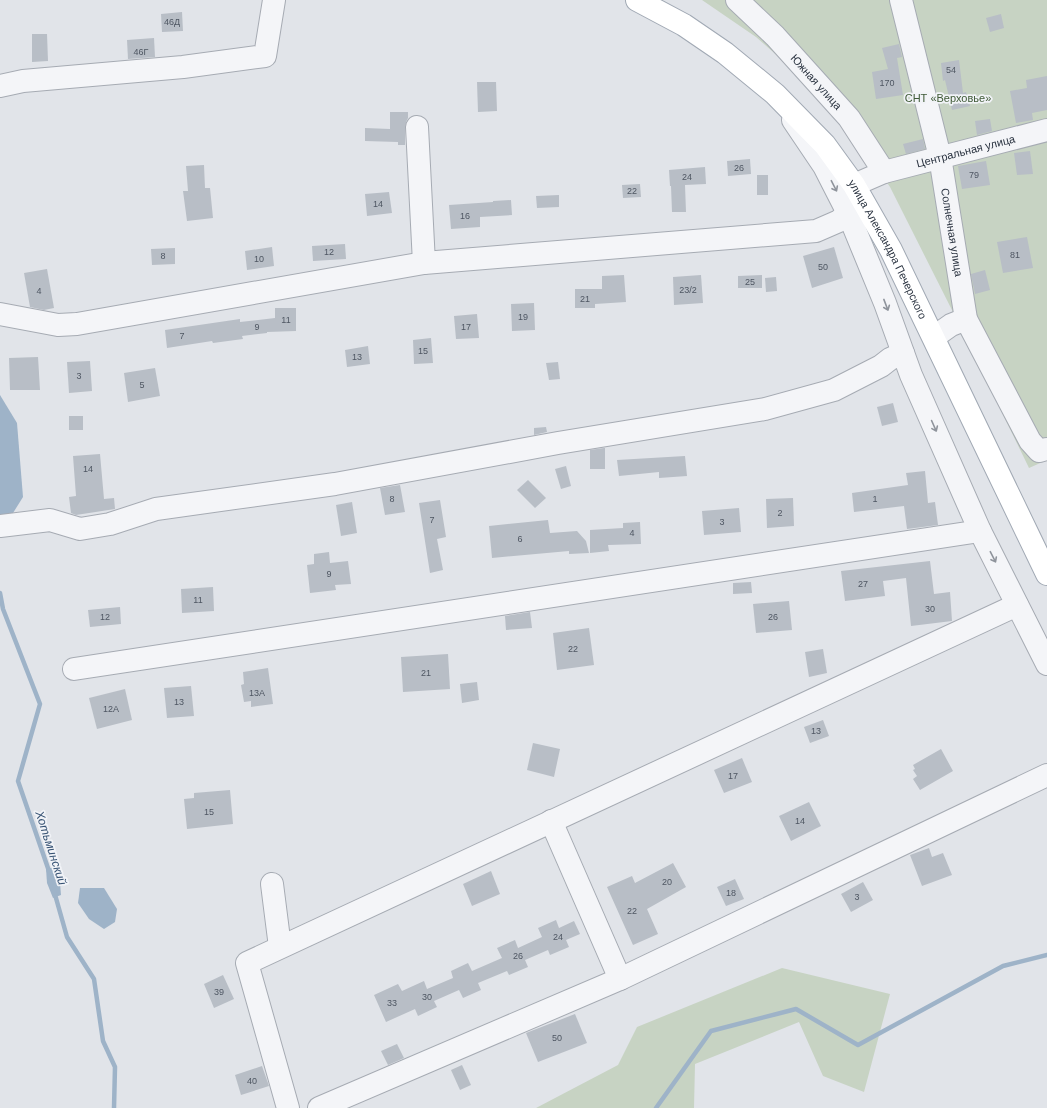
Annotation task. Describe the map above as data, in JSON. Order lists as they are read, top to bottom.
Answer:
{
  "streets": {
    "main road": ["улица Александра Печерского"],
    "street": ["Южная улица", "Центральная улица", "Солнечная улица"]
  },
  "crossings": [
    ["Южная улица", "Центральная улица"],
    ["Центральная улица", "Солнечная улица"],
    ["Центральная улица", "улица Александра Печерского"]
  ],
  "water": ["Хотьминский"],
  "parks": ["СНТ «Верховье»"],
  "house_numbers": [
    "46Д",
    "46Г",
    "54",
    "170",
    "26",
    "79",
    "24",
    "22",
    "14",
    "16",
    "12",
    "81",
    "8",
    "10",
    "50",
    "25",
    "23/2",
    "4",
    "21",
    "19",
    "11",
    "9",
    "17",
    "7",
    "15",
    "13",
    "3",
    "5",
    "14",
    "8",
    "1",
    "2",
    "7",
    "3",
    "4",
    "6",
    "9",
    "27",
    "11",
    "30",
    "12",
    "26",
    "22",
    "21",
    "13А",
    "13",
    "12А",
    "13",
    "17",
    "15",
    "14",
    "20",
    "18",
    "3",
    "22",
    "24",
    "26",
    "39",
    "30",
    "33",
    "50",
    "40"
  ]
}
